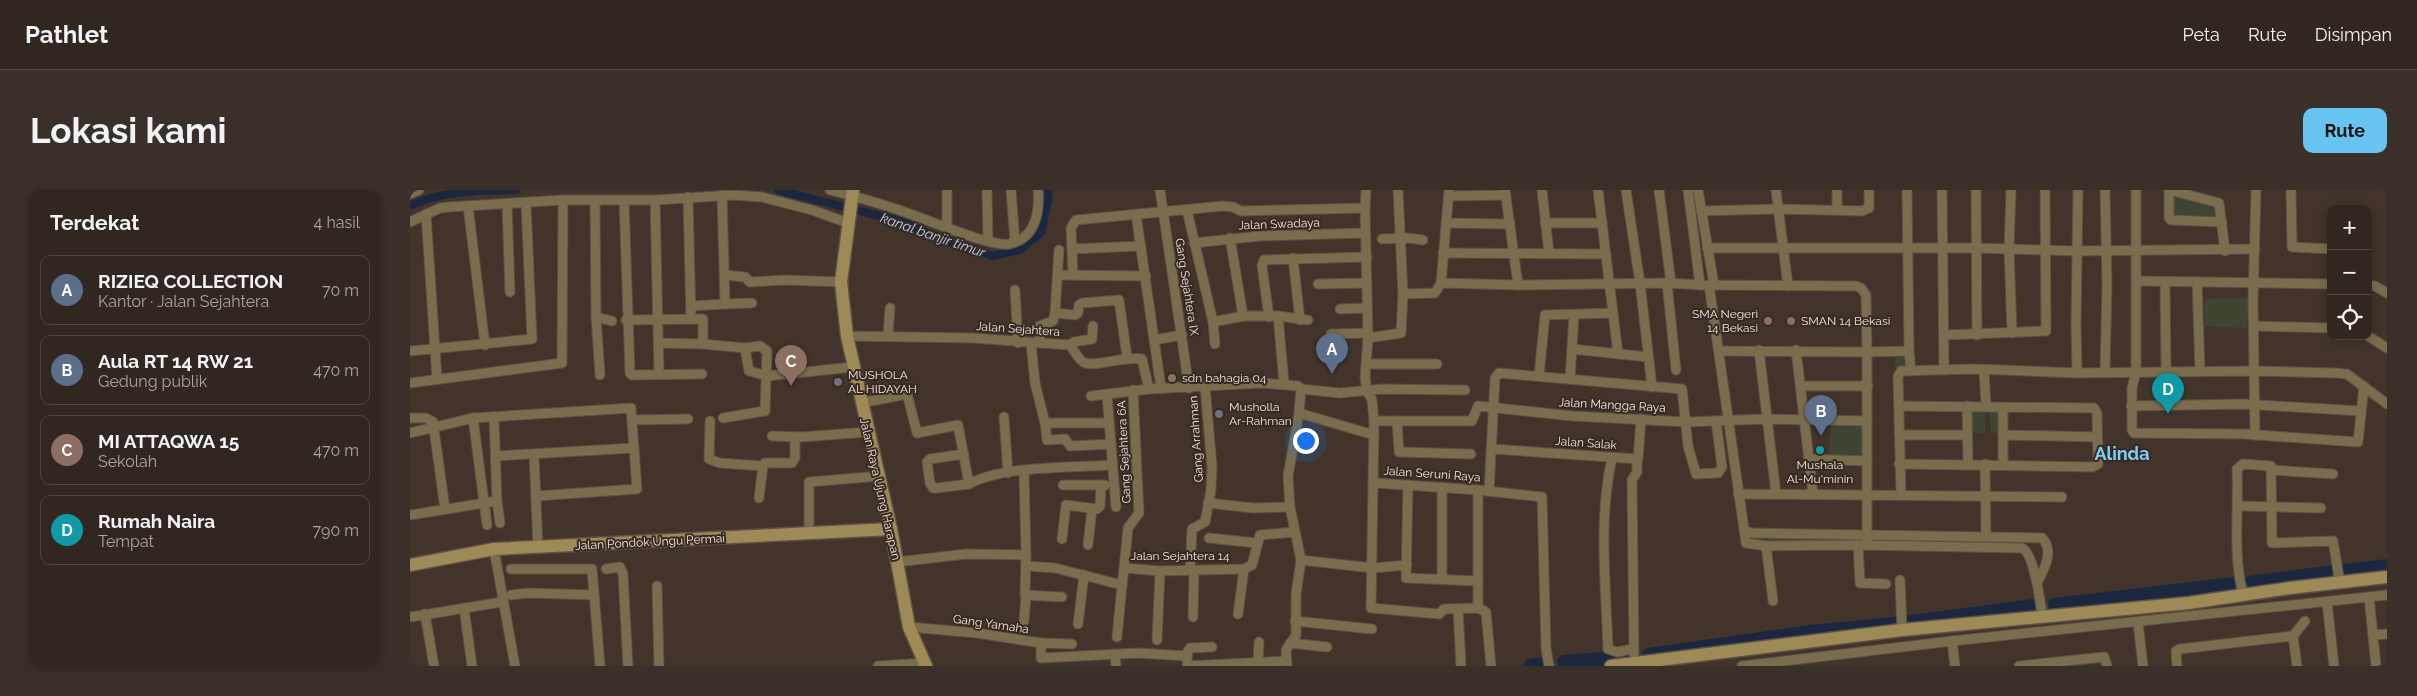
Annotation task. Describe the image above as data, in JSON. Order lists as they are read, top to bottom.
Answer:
{
  "streets": {
    "street": [
      "Jalan Swadaya",
      "Gang Sejahtera IX",
      "Jalan Sejahtera",
      "Jalan Mangga Raya",
      "Gang Arrahman",
      "Jalan Salak",
      "Gang Sejahtera 6A",
      "Jalan Seruni Raya",
      "Jalan Raya Ujung Harapan",
      "Jalan Pondok Ungu Permai",
      "Jalan Sejahtera 14",
      "Gang Yamaha"
    ]
  },
  "crossings": [
    ["Jalan Sejahtera", "Jalan Raya Ujung Harapan"],
    ["Gang Arrahman", "Jalan Sejahtera 14"],
    ["Gang Sejahtera 6A", "Jalan Sejahtera 14"],
    ["Jalan Raya Ujung Harapan", "Jalan Pondok Ungu Permai"],
    ["Jalan Raya Ujung Harapan", "Gang Yamaha"]
  ],
  "districts": ["Alinda"],
  "water": ["kanal banjir timur"],
  "places": [
    "SMA Negeri 14 Bekasi",
    "SMAN 14 Bekasi",
    "sdn bahagia 04",
    "MUSHOLA AL HIDAYAH",
    "Musholla Ar-Rahman",
    "Mushala Al-Mu'minin"
  ],
  "page": {
    "header": "Pathlet",
    "nav": ["Peta", "Rute", "Disimpan"],
    "buttons": "Rute",
    "title": "Lokasi kami",
    "heading": ["Terdekat", "4 hasil"],
    "map_buttons": ["+", "−"],
    "list": [
      {
        "mark": "A",
        "name": "RIZIEQ COLLECTION",
        "note": "Kantor · Jalan Sejahtera",
        "value": "70 m"
      },
      {
        "mark": "B",
        "name": "Aula RT 14 RW 21",
        "note": "Gedung publik",
        "value": "470 m"
      },
      {
        "mark": "C",
        "name": "MI ATTAQWA 15",
        "note": "Sekolah",
        "value": "470 m"
      },
      {
        "mark": "D",
        "name": "Rumah Naira",
        "note": "Tempat",
        "value": "790 m"
      }
    ],
    "pins": [
      "A",
      "C",
      "D",
      "B"
    ]
  }
}
